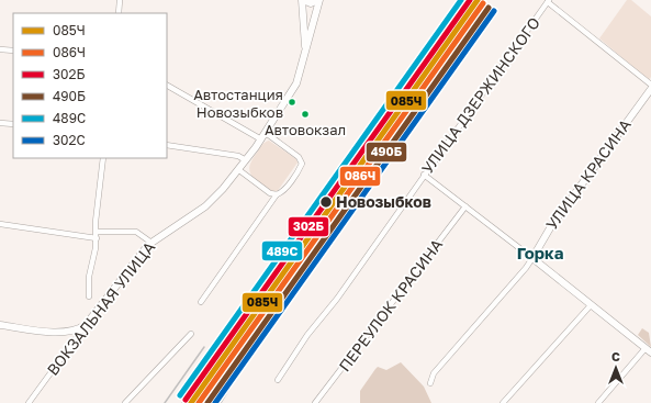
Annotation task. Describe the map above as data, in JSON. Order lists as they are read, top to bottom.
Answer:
{
  "streets": {
    "main road": ["УЛИЦА КРАСИНА", "ВОКЗАЛЬНАЯ УЛИЦА"],
    "street": ["УЛИЦА ДЗЕРЖИНСКОГО", "ПЕРЕУЛОК КРАСИНА"]
  },
  "districts": ["Горка"],
  "places": ["Автостанция Новозыбков", "Автовокзал", "Новозыбков"],
  "lines": [
    "transit line 085Ч",
    "transit line 302Б",
    "transit line 489С",
    "transit line 086Ч",
    "transit line 490Б",
    "transit line 302С"
  ],
  "legend": [
    "085Ч",
    "086Ч",
    "302Б",
    "490Б",
    "489С",
    "302С"
  ],
  "north": "top"
}
